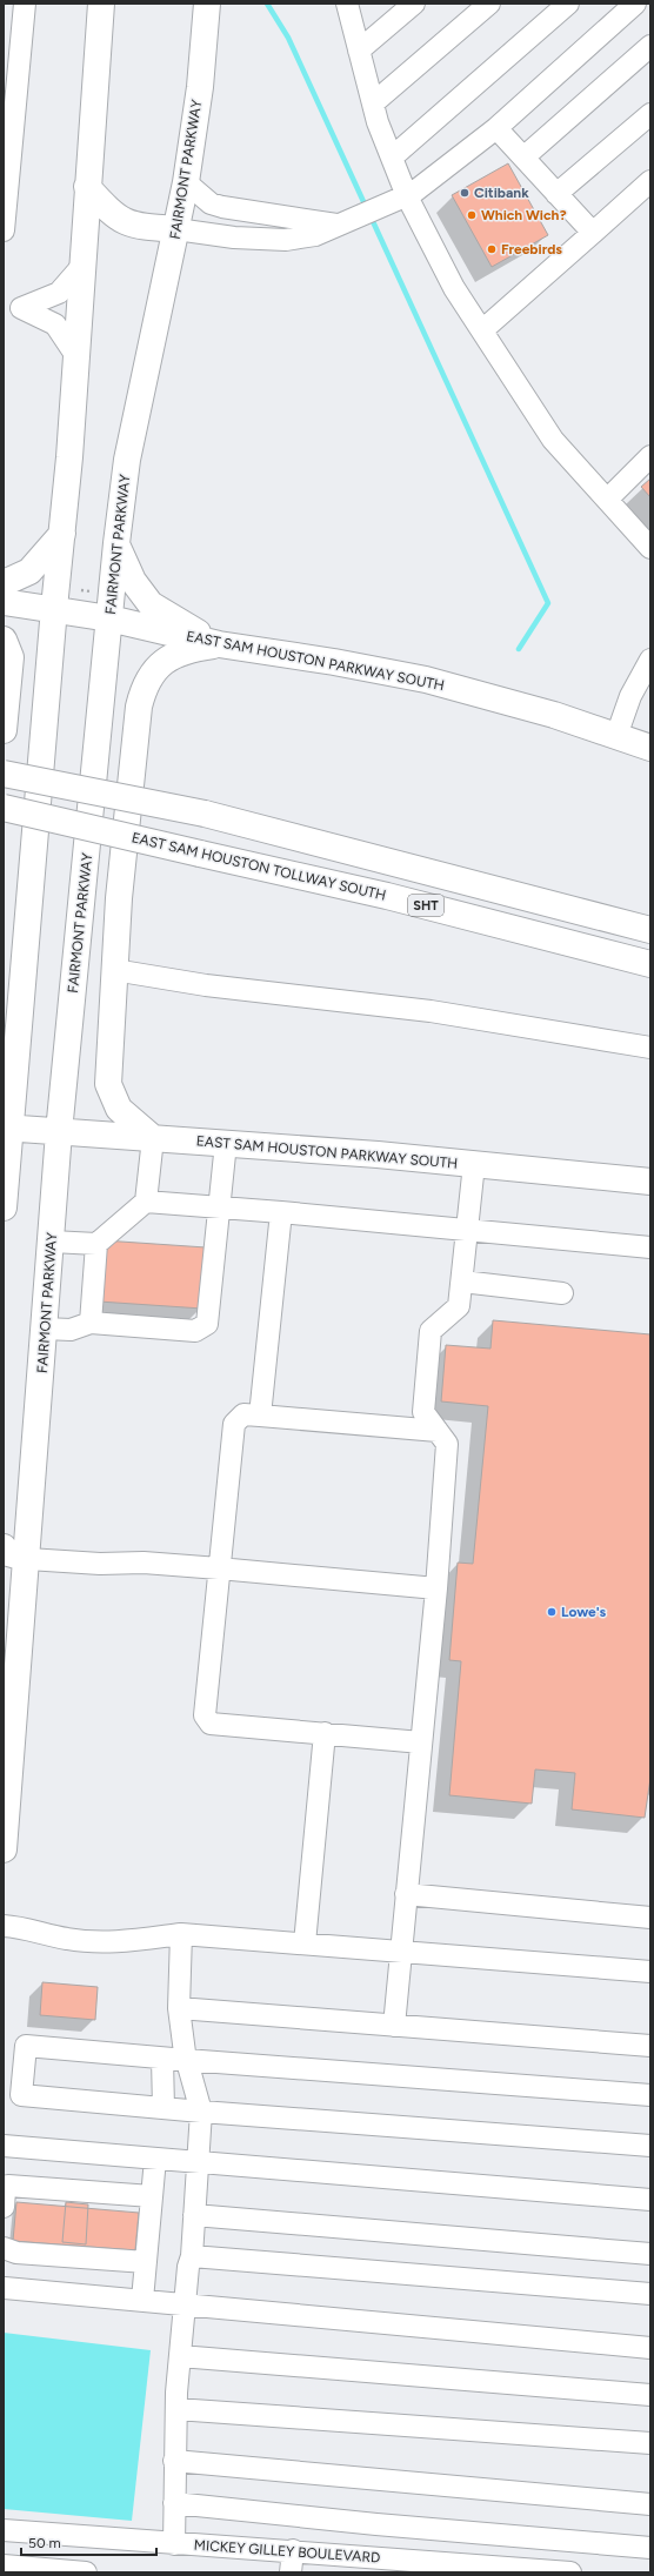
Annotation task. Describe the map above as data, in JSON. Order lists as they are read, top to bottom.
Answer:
{
  "streets": {
    "main road": [
      "FAIRMONT PARKWAY",
      "EAST SAM HOUSTON PARKWAY SOUTH",
      "EAST SAM HOUSTON TOLLWAY SOUTH",
      "SHT"
    ],
    "street": ["MICKEY GILLEY BOULEVARD"]
  },
  "crossings": [
    ["FAIRMONT PARKWAY", "EAST SAM HOUSTON PARKWAY SOUTH"]
  ],
  "places": [
    "Citibank",
    "Which Wich?",
    "Freebirds",
    "Lowe's"
  ],
  "scale_bar": "50 m"
}
